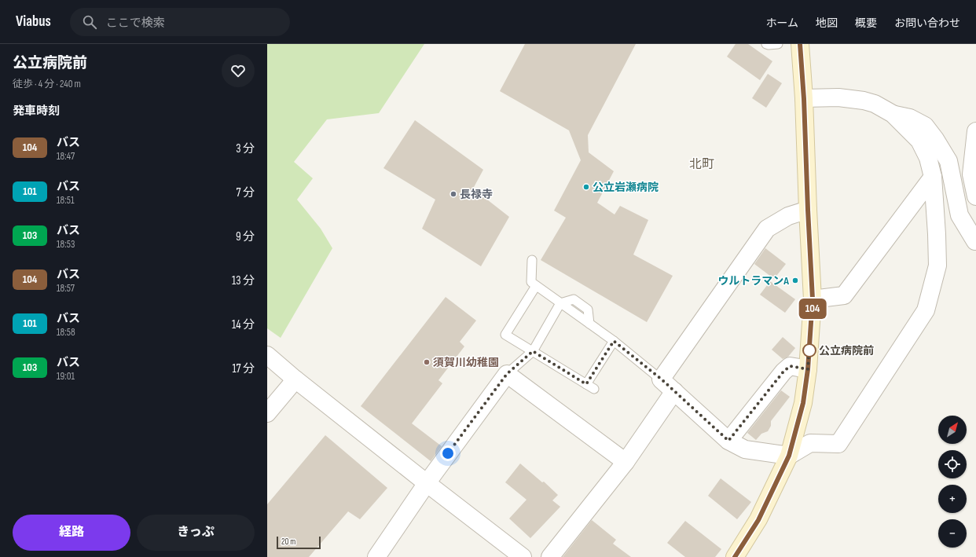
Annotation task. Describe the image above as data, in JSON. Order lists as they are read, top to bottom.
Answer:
{
  "districts": ["北町"],
  "places": [
    "公立岩瀬病院",
    "長禄寺",
    "ウルトラマンA",
    "公立病院前",
    "須賀川幼稚園"
  ],
  "lines": ["bus line 104"],
  "scale_bar": "20 m",
  "north": "top right",
  "page": {
    "header": "Viabus",
    "search": "ここで検索",
    "nav": [
      "ホーム",
      "地図",
      "概要",
      "お問い合わせ"
    ],
    "heading": [
      ["公立病院前", "徒歩 · 4 分 · 240 m"],
      "発車時刻"
    ],
    "on_map": "104",
    "list": [
      {
        "mark": "104",
        "name": "バス",
        "note": "18:47",
        "value": "3 分"
      },
      {
        "mark": "101",
        "name": "バス",
        "note": "18:51",
        "value": "7 分"
      },
      {
        "mark": "103",
        "name": "バス",
        "note": "18:53",
        "value": "9 分"
      },
      {
        "mark": "104",
        "name": "バス",
        "note": "18:57",
        "value": "13 分"
      },
      {
        "mark": "101",
        "name": "バス",
        "note": "18:58",
        "value": "14 分"
      },
      {
        "mark": "103",
        "name": "バス",
        "note": "19:01",
        "value": "17 分"
      }
    ],
    "map_buttons": ["+", "−"],
    "buttons": ["経路", "きっぷ"],
    "scale": "20 m"
  }
}
